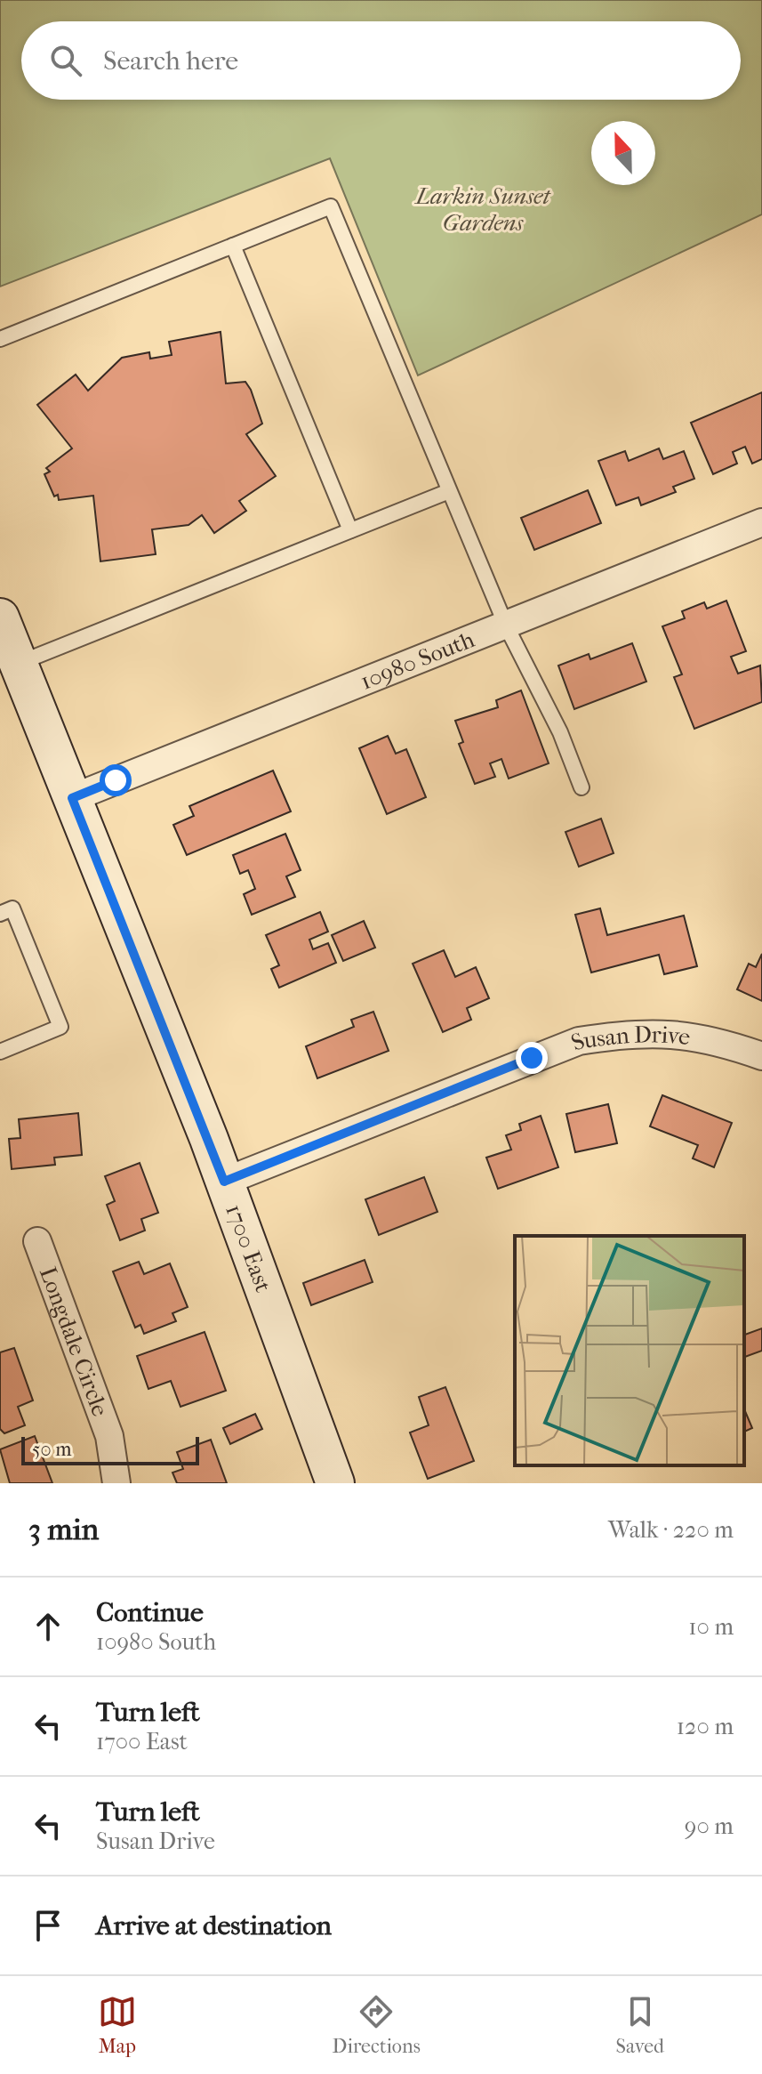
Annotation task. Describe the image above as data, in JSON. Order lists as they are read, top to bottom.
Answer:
{
  "streets": {
    "main road": ["1700 East"],
    "street": ["10980 South", "Susan Drive", "Longdale Circle"]
  },
  "crossings": [
    ["10980 South", "1700 East"],
    ["Susan Drive", "1700 East"]
  ],
  "parks": ["Larkin Sunset Gardens"],
  "scale_bar": "50 m",
  "north": "top",
  "page": {
    "search": "Search here",
    "scale": "50 m",
    "heading": ["3 min", "Walk · 220 m"],
    "list": [
      ["Continue", "10980 South", "10 m"],
      ["Turn left", "1700 East", "120 m"],
      ["Turn left", "Susan Drive", "90 m"],
      "Arrive at destination"
    ],
    "nav": ["Map", "Directions", "Saved"]
  }
}
